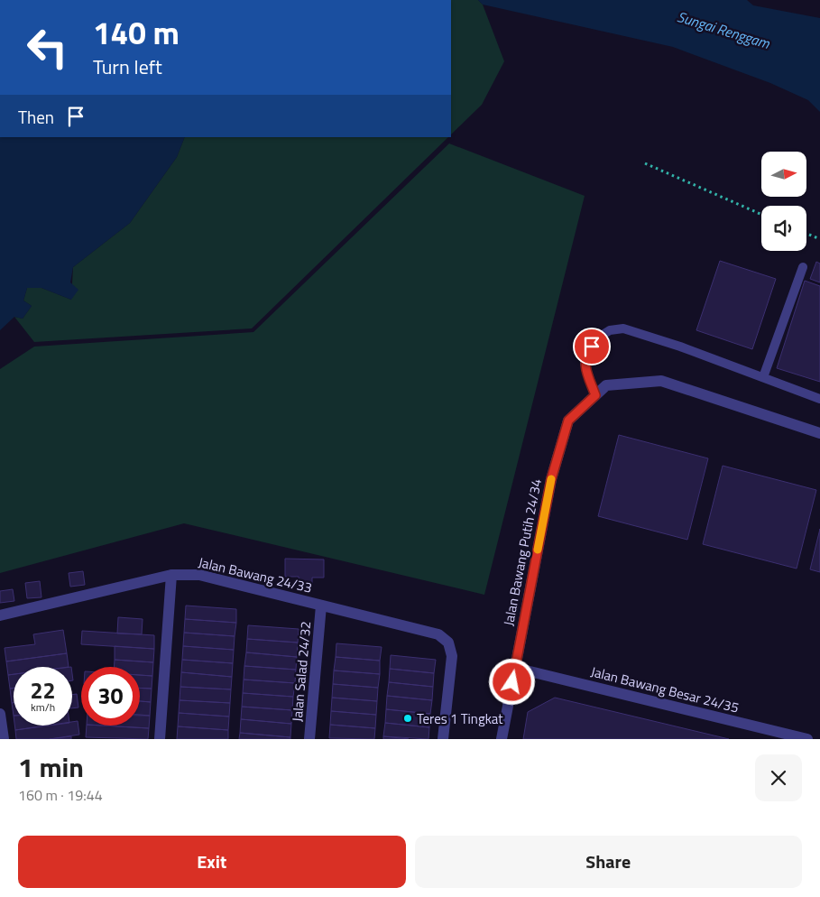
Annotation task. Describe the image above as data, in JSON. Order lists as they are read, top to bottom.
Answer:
{
  "streets": {
    "street": [
      "Jalan Bawang Putih 24/34",
      "Jalan Bawang 24/33",
      "Jalan Salad 24/32",
      "Jalan Bawang Besar 24/35"
    ]
  },
  "crossings": [
    ["Jalan Bawang Putih 24/34", "Jalan Bawang Besar 24/35"],
    ["Jalan Bawang 24/33", "Jalan Salad 24/32"]
  ],
  "water": ["Sungai Renggam"],
  "places": ["Teres 1 Tingkat"],
  "north": "right",
  "page": {
    "turn": ["140 m", "Turn left"],
    "then": "Then",
    "speed": "22 km/h",
    "limit": "30",
    "heading": ["1 min", "160 m · 19:44"],
    "buttons": ["Exit", "Share"]
  }
}
